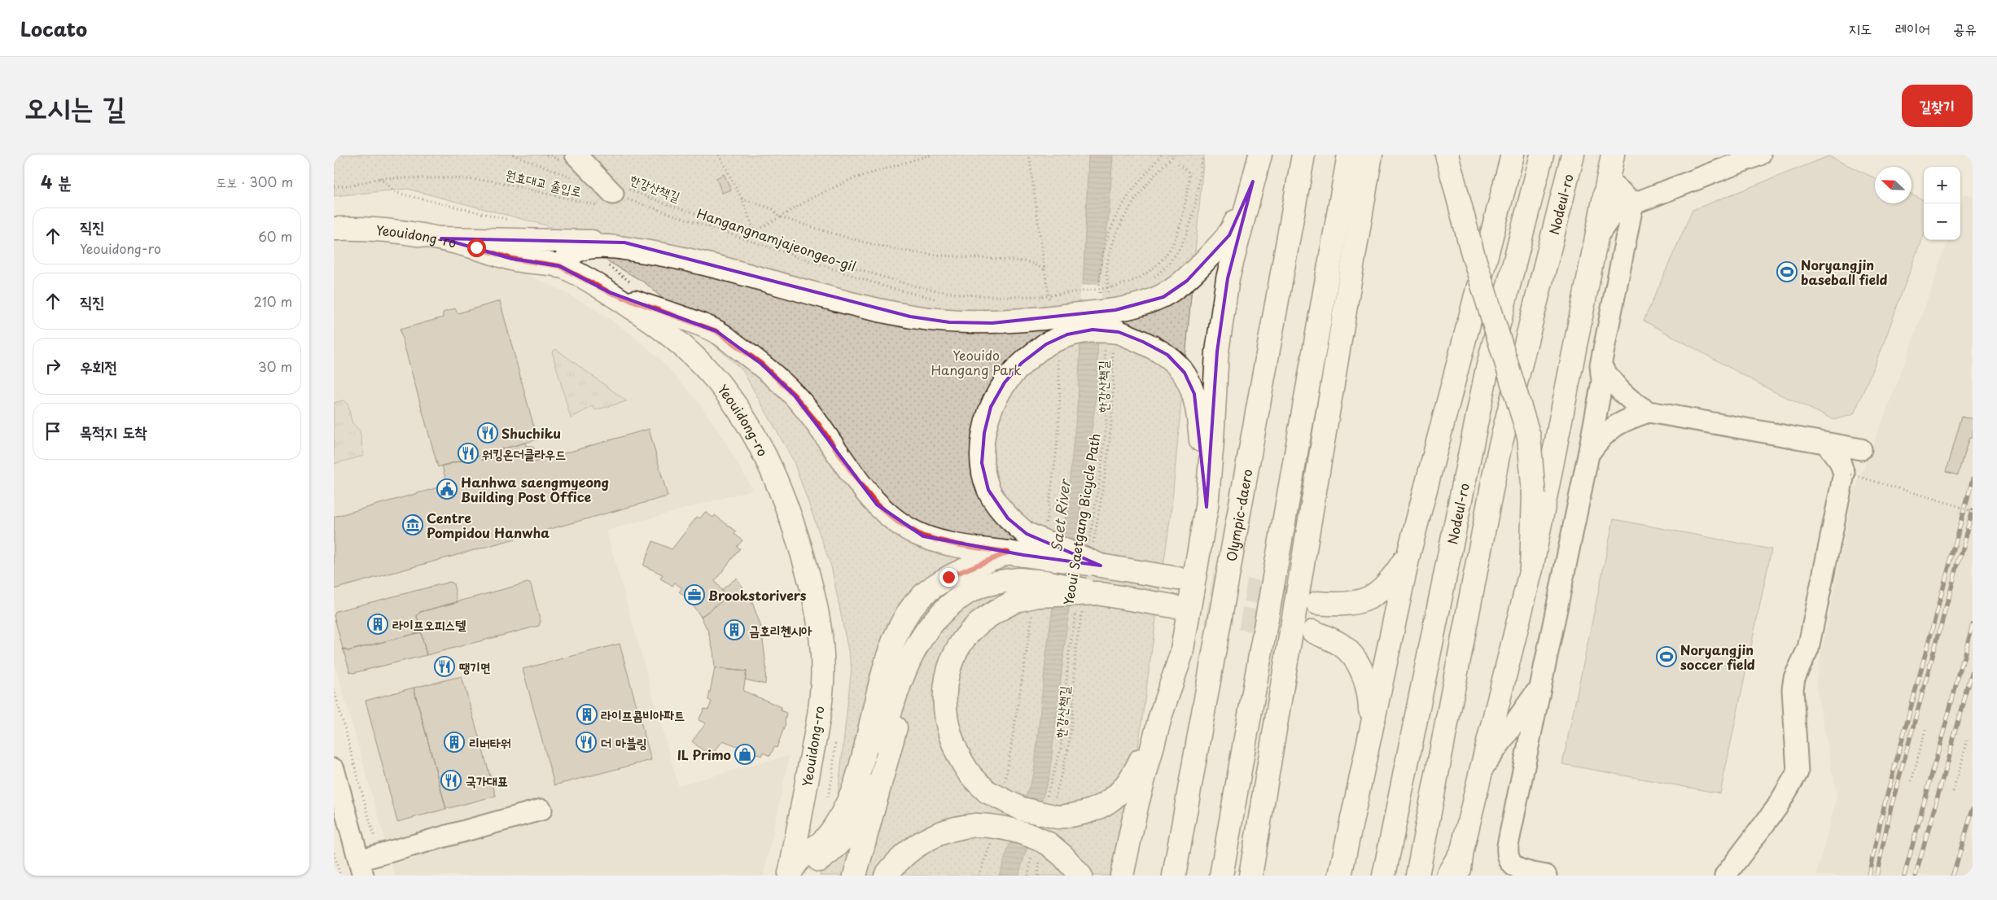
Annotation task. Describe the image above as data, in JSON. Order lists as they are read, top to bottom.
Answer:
{
  "streets": {
    "main road": ["Nodeul-ro", "Yeouidong-ro", "Olympic-daero"],
    "path": [
      "원효대교 출입로",
      "한강산책길",
      "Hangangnamjajeongeo-gil",
      "Yeoui Saetgang Bicycle Path"
    ]
  },
  "crossings": [
    ["원효대교 출입로", "한강산책길"],
    ["원효대교 출입로", "Hangangnamjajeongeo-gil"],
    ["한강산책길", "Hangangnamjajeongeo-gil"],
    ["한강산책길", "Yeoui Saetgang Bicycle Path"]
  ],
  "water": ["Saet River"],
  "parks": ["Yeouido Hangang Park"],
  "places": {
    "sports": ["Noryangjin baseball field", "Noryangjin soccer field"],
    "restaurant": [
      "Shuchiku",
      "워킹온더클라우드",
      "땡기면",
      "더 마블링",
      "국가대표"
    ],
    "public building": ["Hanhwa saengmyeong Building Post Office"],
    "museum": ["Centre Pompidou Hanwha"],
    "office": ["Brookstorivers"],
    "building": [
      "라이프오피스텔",
      "금호리첸시아",
      "라이프콤비아파트",
      "리버타워"
    ],
    "shop": ["IL Primo"]
  },
  "north": "top left",
  "page": {
    "header": "Locato",
    "nav": ["지도", "레이어", "공유"],
    "title": "오시는 길",
    "buttons": "길찾기",
    "heading": ["4 분", "도보 · 300 m"],
    "map_buttons": ["+", "−"],
    "list": [
      ["직진", "Yeouidong-ro", "60 m"],
      ["직진", "210 m"],
      ["우회전", "30 m"],
      "목적지 도착"
    ]
  }
}
